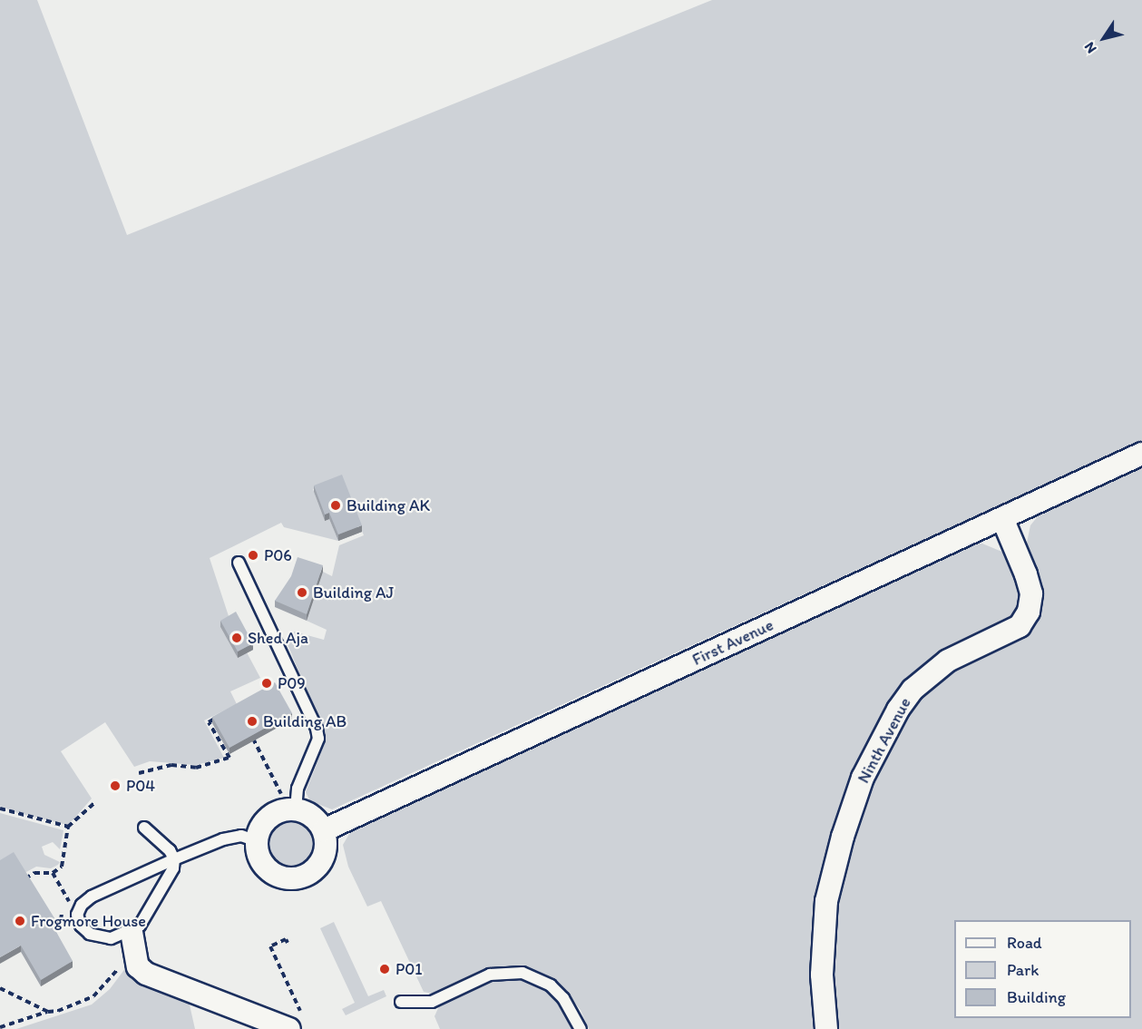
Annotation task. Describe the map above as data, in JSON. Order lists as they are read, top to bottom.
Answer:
{
  "streets": {
    "street": ["First Avenue", "Ninth Avenue"]
  },
  "crossings": [
    ["First Avenue", "Ninth Avenue"]
  ],
  "places": [
    "Building AK",
    "P06",
    "Building AJ",
    "Shed Aja",
    "P09",
    "Building AB",
    "P04",
    "Frogmore House",
    "P01"
  ],
  "legend": ["Road", "Park", "Building"],
  "north": "bottom left"
}
